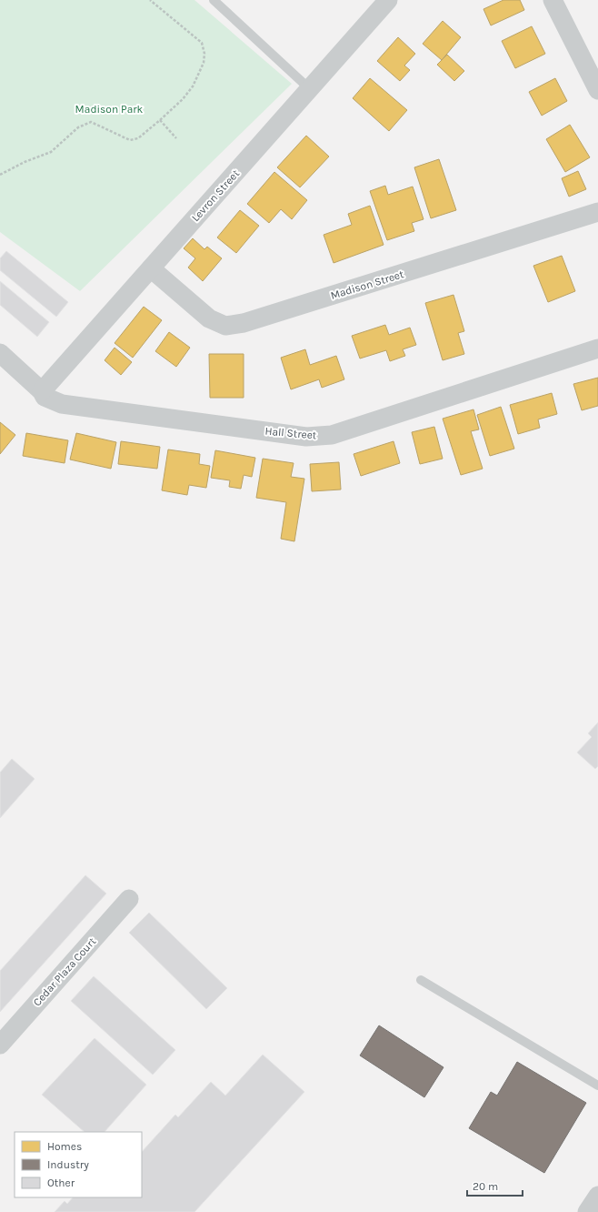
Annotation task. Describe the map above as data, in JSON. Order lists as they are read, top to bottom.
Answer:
{
  "streets": {
    "street": [
      "Levron Street",
      "Madison Street",
      "Hall Street",
      "Cedar Plaza Court"
    ]
  },
  "crossings": [
    ["Levron Street", "Madison Street"],
    ["Levron Street", "Hall Street"]
  ],
  "parks": ["Madison Park"],
  "legend": ["Homes", "Industry", "Other"],
  "scale_bar": "20 m"
}
